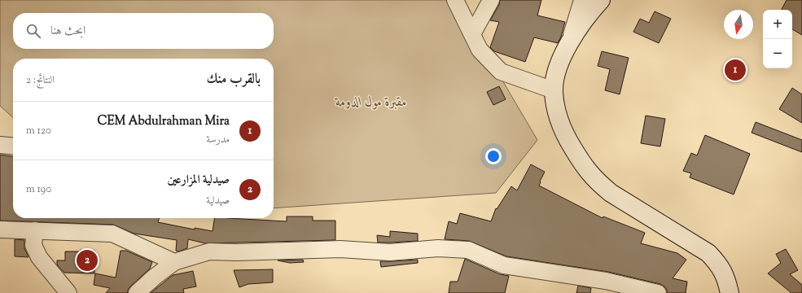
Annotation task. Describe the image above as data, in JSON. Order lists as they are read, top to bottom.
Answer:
{
  "parks": ["مقبرة مول الدومة"],
  "north": "bottom",
  "page": {
    "map_buttons": ["+", "−"],
    "search": "ابحث هنا",
    "pins": ["1", "2"],
    "heading": ["بالقرب منك", "النتائج: 2"],
    "list": [
      {
        "mark": "1",
        "name": "CEM Abdulrahman Mira",
        "note": "مدرسة",
        "value": "120 m"
      },
      {
        "mark": "2",
        "name": "صيدلية المزارعين",
        "note": "صيدلية",
        "value": "190 m"
      }
    ]
  }
}
